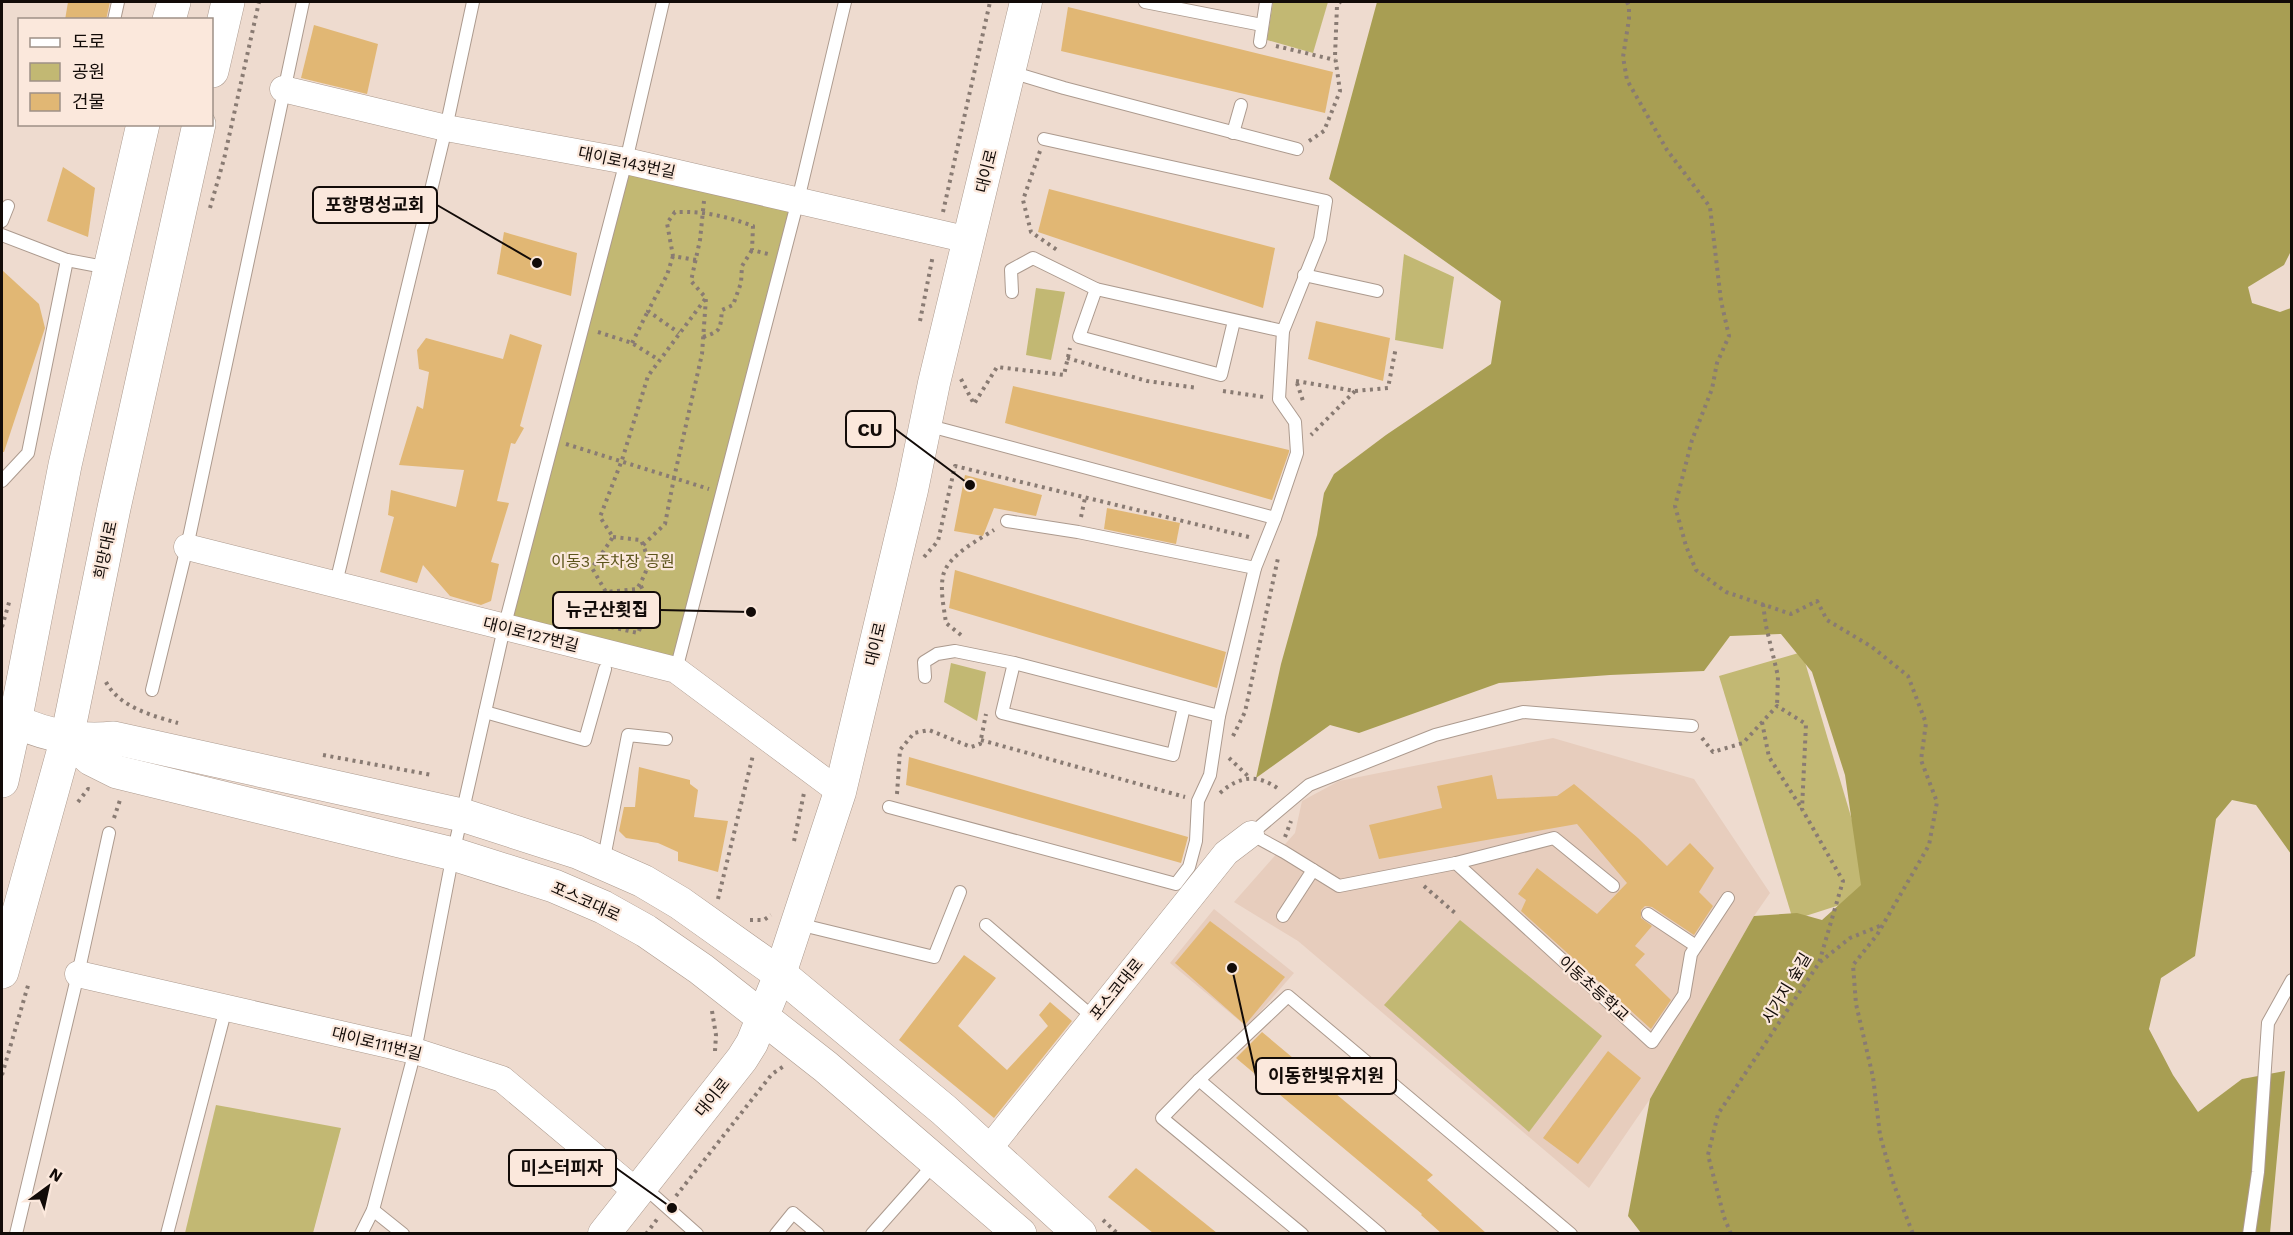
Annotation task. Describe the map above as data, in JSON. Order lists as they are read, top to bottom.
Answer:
{
  "streets": {
    "main road": ["희망대로", "포스코대로"],
    "street": [
      "대이로143번길",
      "대이로",
      "대이로127번길",
      "대이로111번길"
    ],
    "lane": ["이동초등학교"],
    "path": ["시가지 숲길"]
  },
  "crossings": [
    ["대이로143번길", "대이로"],
    ["대이로", "대이로127번길"],
    ["대이로", "포스코대로"],
    ["대이로", "대이로111번길"],
    ["희망대로", "포스코대로"]
  ],
  "parks": ["이동3 주차장 공원"],
  "places": [
    "포항명성교회",
    "CU",
    "뉴군산횟집",
    "이동한빛유치원",
    "미스터피자"
  ],
  "legend": ["도로", "공원", "건물"],
  "north": "top right"
}
